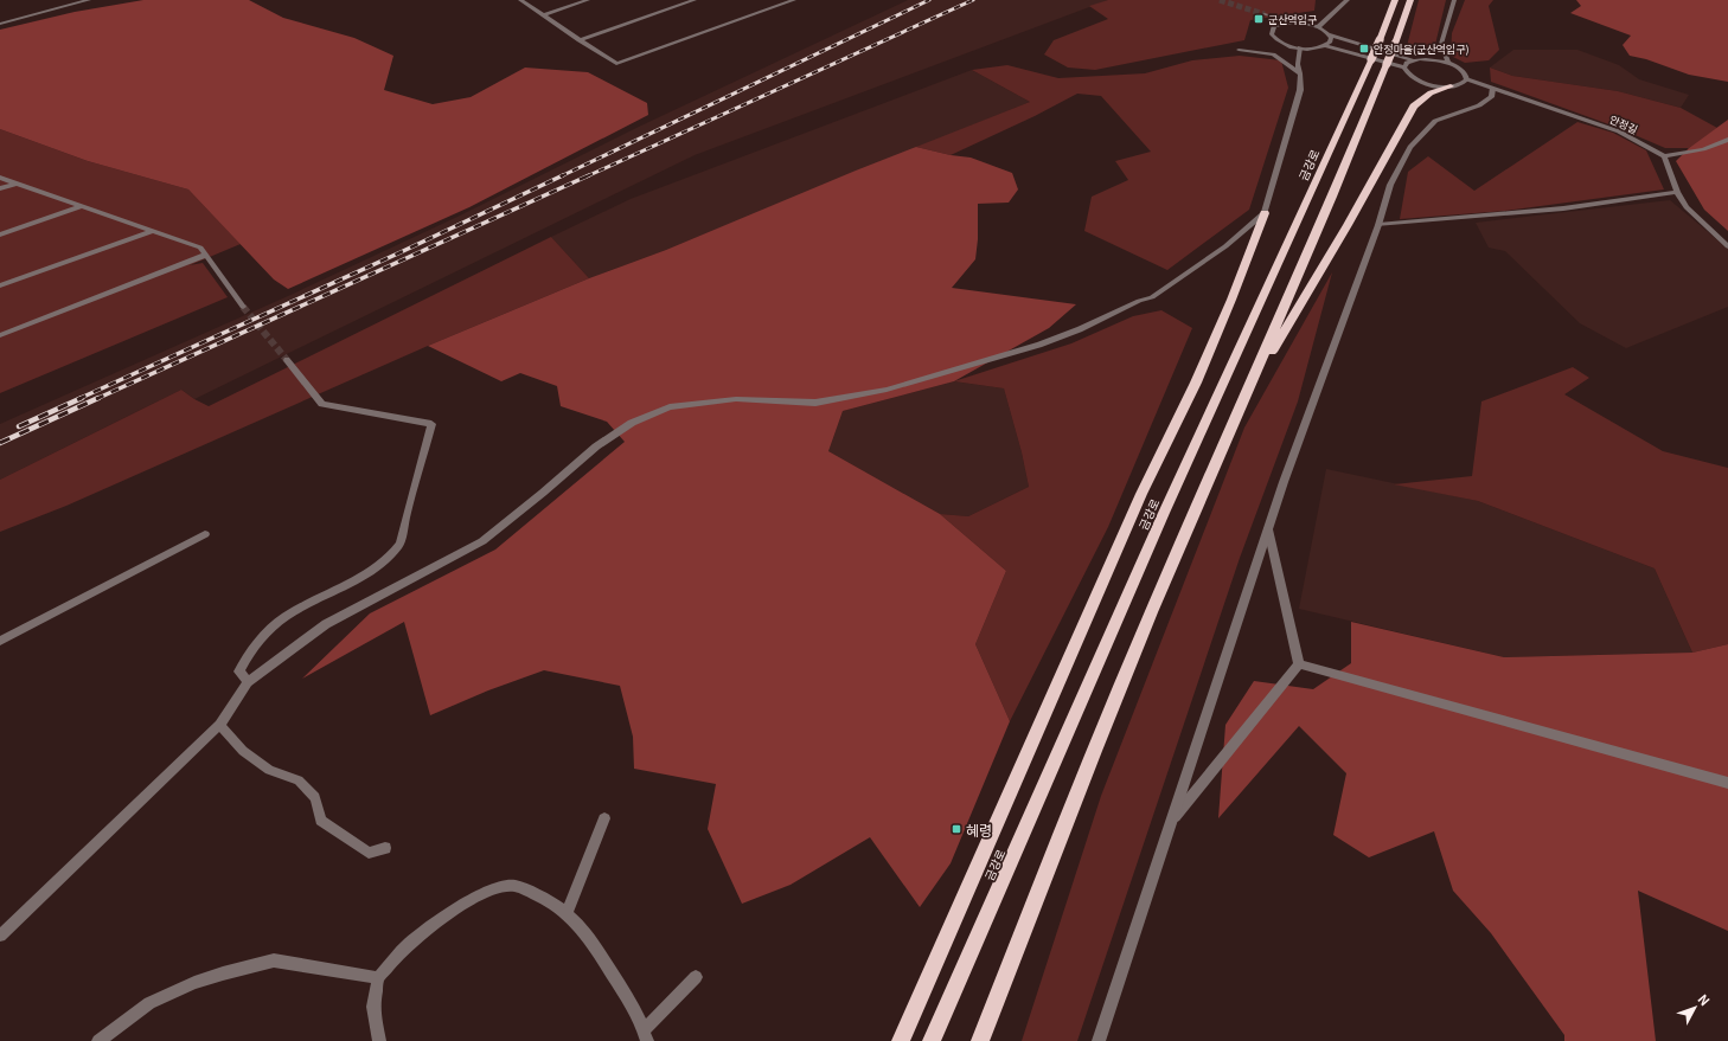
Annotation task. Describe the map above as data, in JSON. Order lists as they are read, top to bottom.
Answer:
{
  "streets": {
    "highway": ["금강로"],
    "street": ["안정길"]
  },
  "places": {
    "transit": ["군산역입구", "안정마을(군산역입구)", "혜령"]
  },
  "north": "top right"
}
